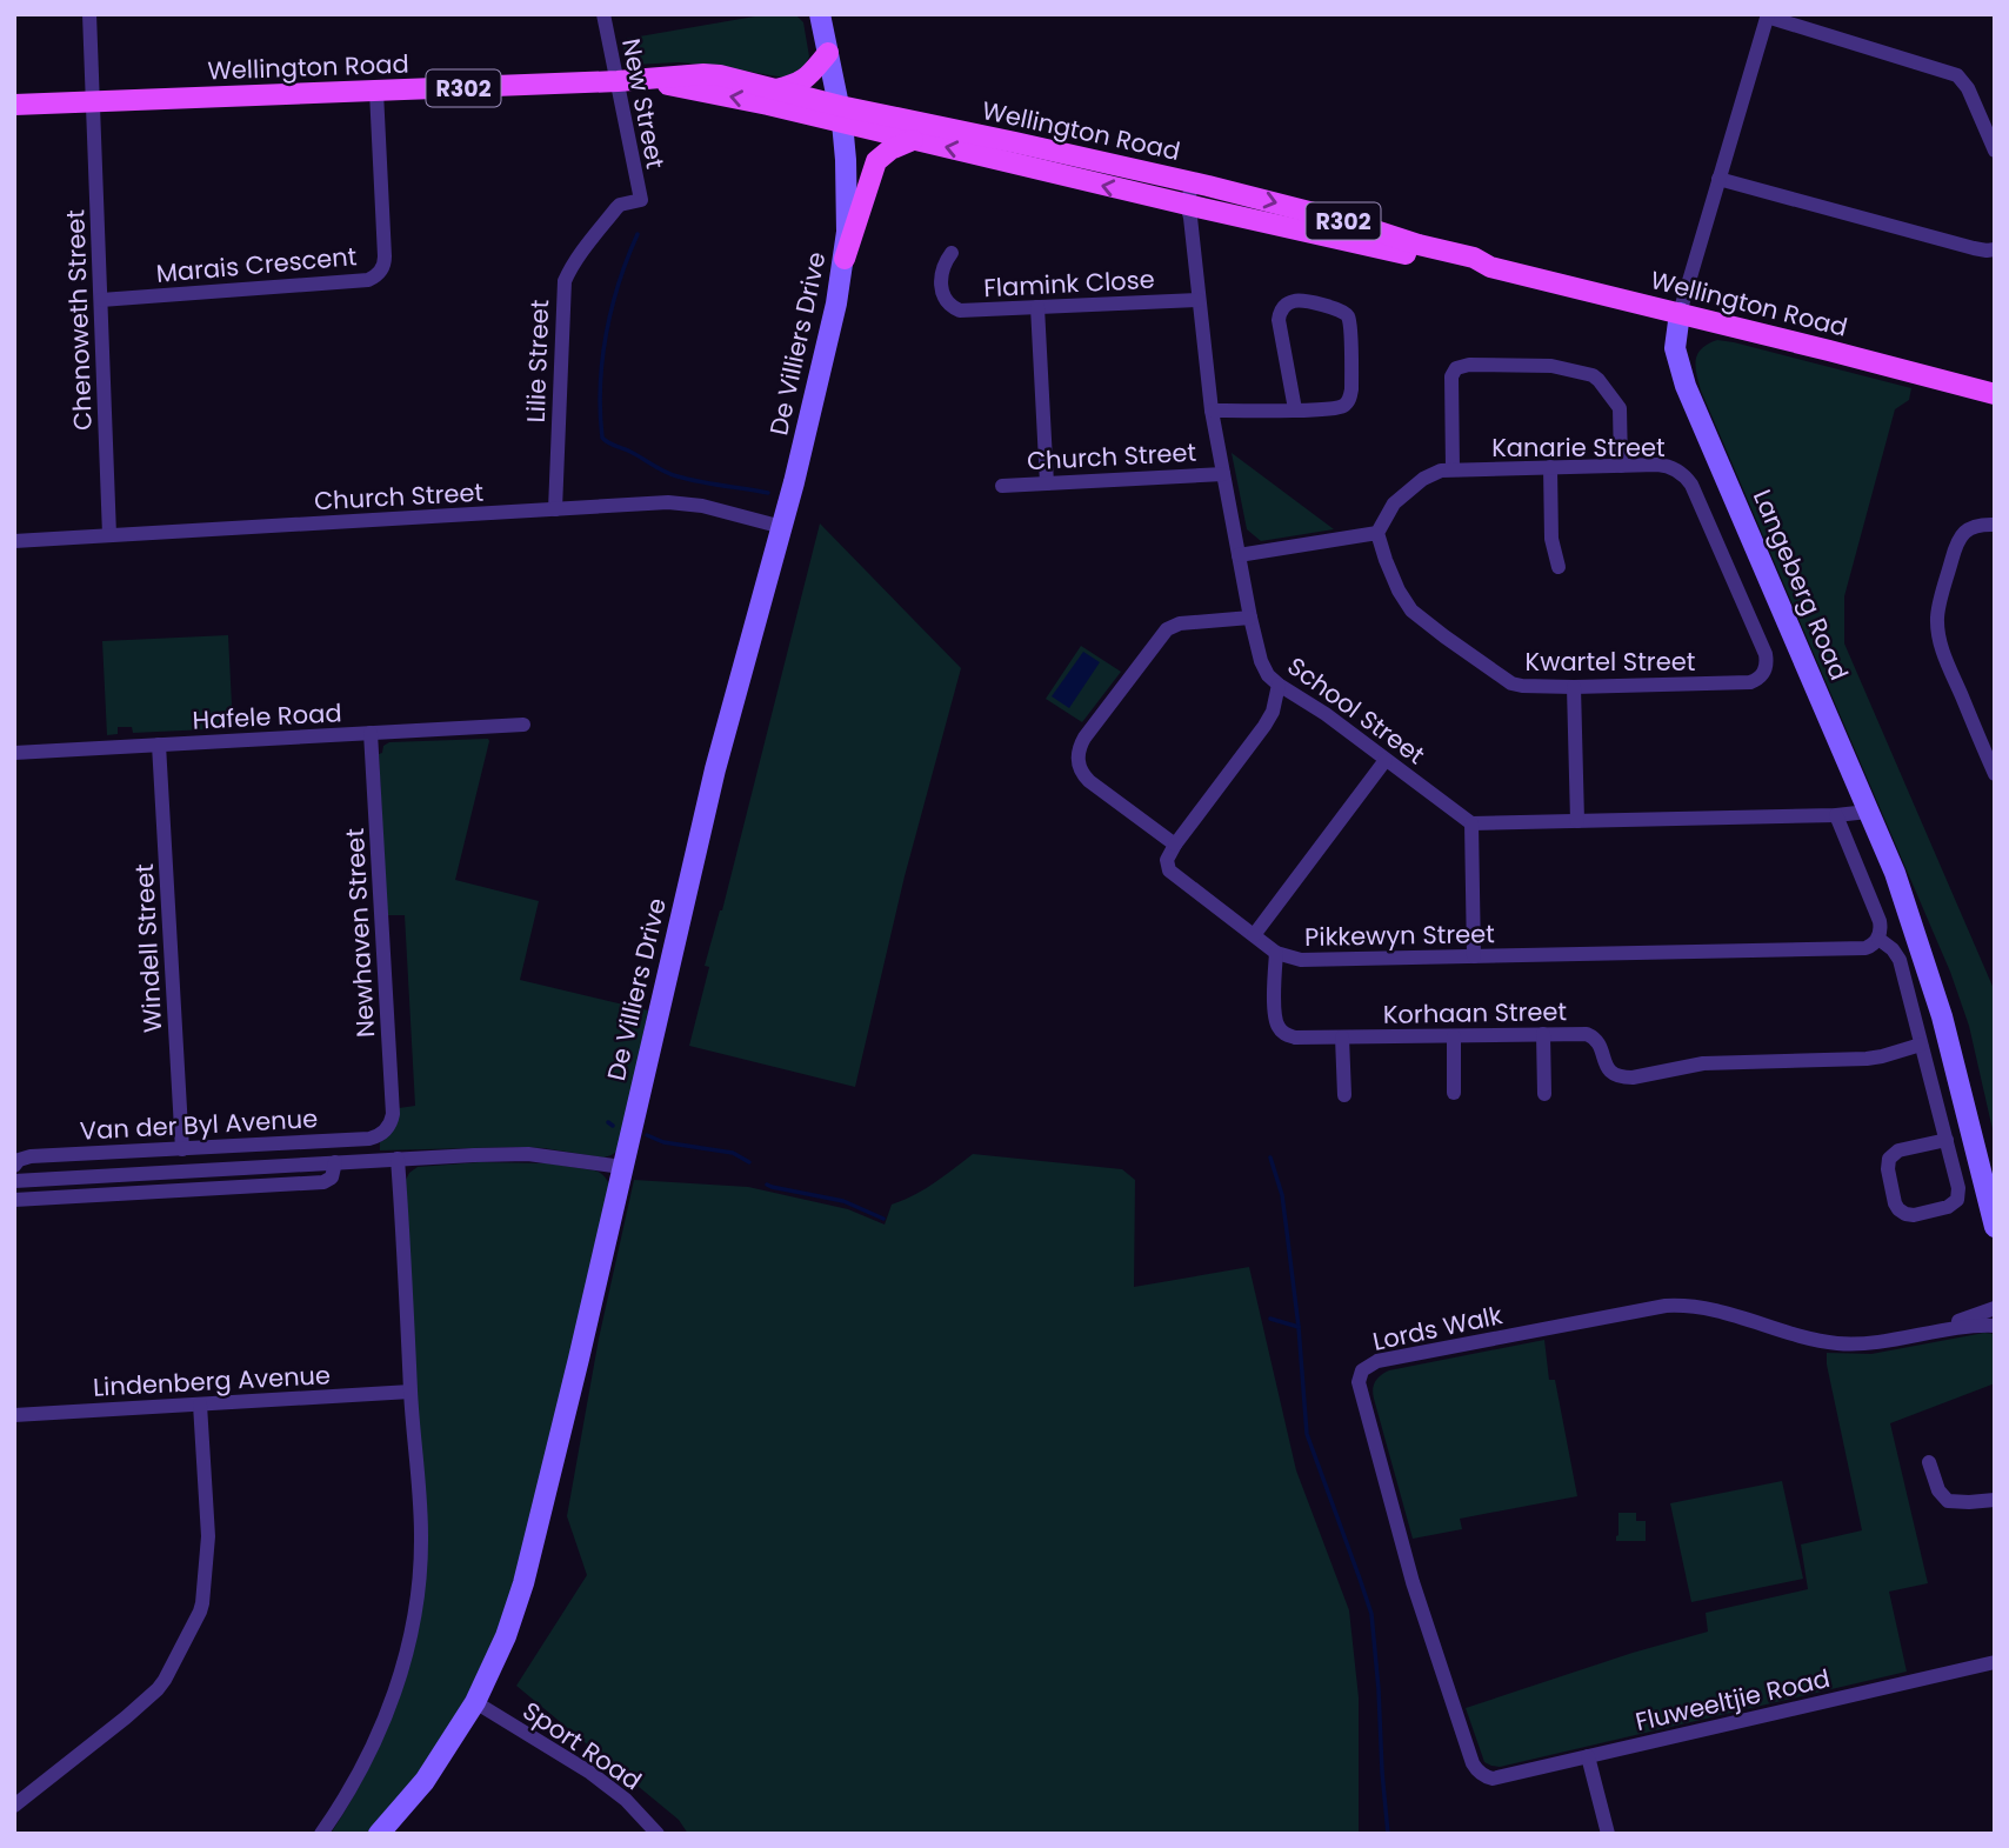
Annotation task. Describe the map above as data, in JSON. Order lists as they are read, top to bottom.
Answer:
{
  "streets": {
    "main road": ["Wellington Road", "R302"],
    "street": [
      "New Street",
      "Marais Crescent",
      "Flamink Close",
      "Chenoweth Street",
      "De Villiers Drive",
      "Lilie Street",
      "Kanarie Street",
      "Church Street",
      "Langeberg Road",
      "Kwartel Street",
      "School Street",
      "Hafele Road",
      "Newhaven Street",
      "Pikkewyn Street",
      "Windell Street",
      "Korhaan Street",
      "Van der Byl Avenue",
      "Lords Walk",
      "Lindenberg Avenue",
      "Fluweeltjie Road",
      "Sport Road"
    ]
  },
  "crossings": [
    ["Wellington Road", "New Street"],
    ["Wellington Road", "Marais Crescent"],
    ["Wellington Road", "Chenoweth Street"],
    ["Wellington Road", "De Villiers Drive"],
    ["Wellington Road", "Langeberg Road"],
    ["Wellington Road", "School Street"],
    ["New Street", "Lilie Street"],
    ["Marais Crescent", "Chenoweth Street"],
    ["Flamink Close", "School Street"],
    ["Chenoweth Street", "Church Street"],
    ["De Villiers Drive", "Church Street"],
    ["De Villiers Drive", "Van der Byl Avenue"],
    ["De Villiers Drive", "Sport Road"],
    ["Lilie Street", "Church Street"],
    ["Kanarie Street", "Kwartel Street"],
    ["Church Street", "School Street"],
    ["Hafele Road", "Newhaven Street"],
    ["Hafele Road", "Windell Street"],
    ["Newhaven Street", "Van der Byl Avenue"],
    ["Pikkewyn Street", "Korhaan Street"],
    ["Windell Street", "Van der Byl Avenue"],
    ["Lords Walk", "Fluweeltjie Road"]
  ]
}
